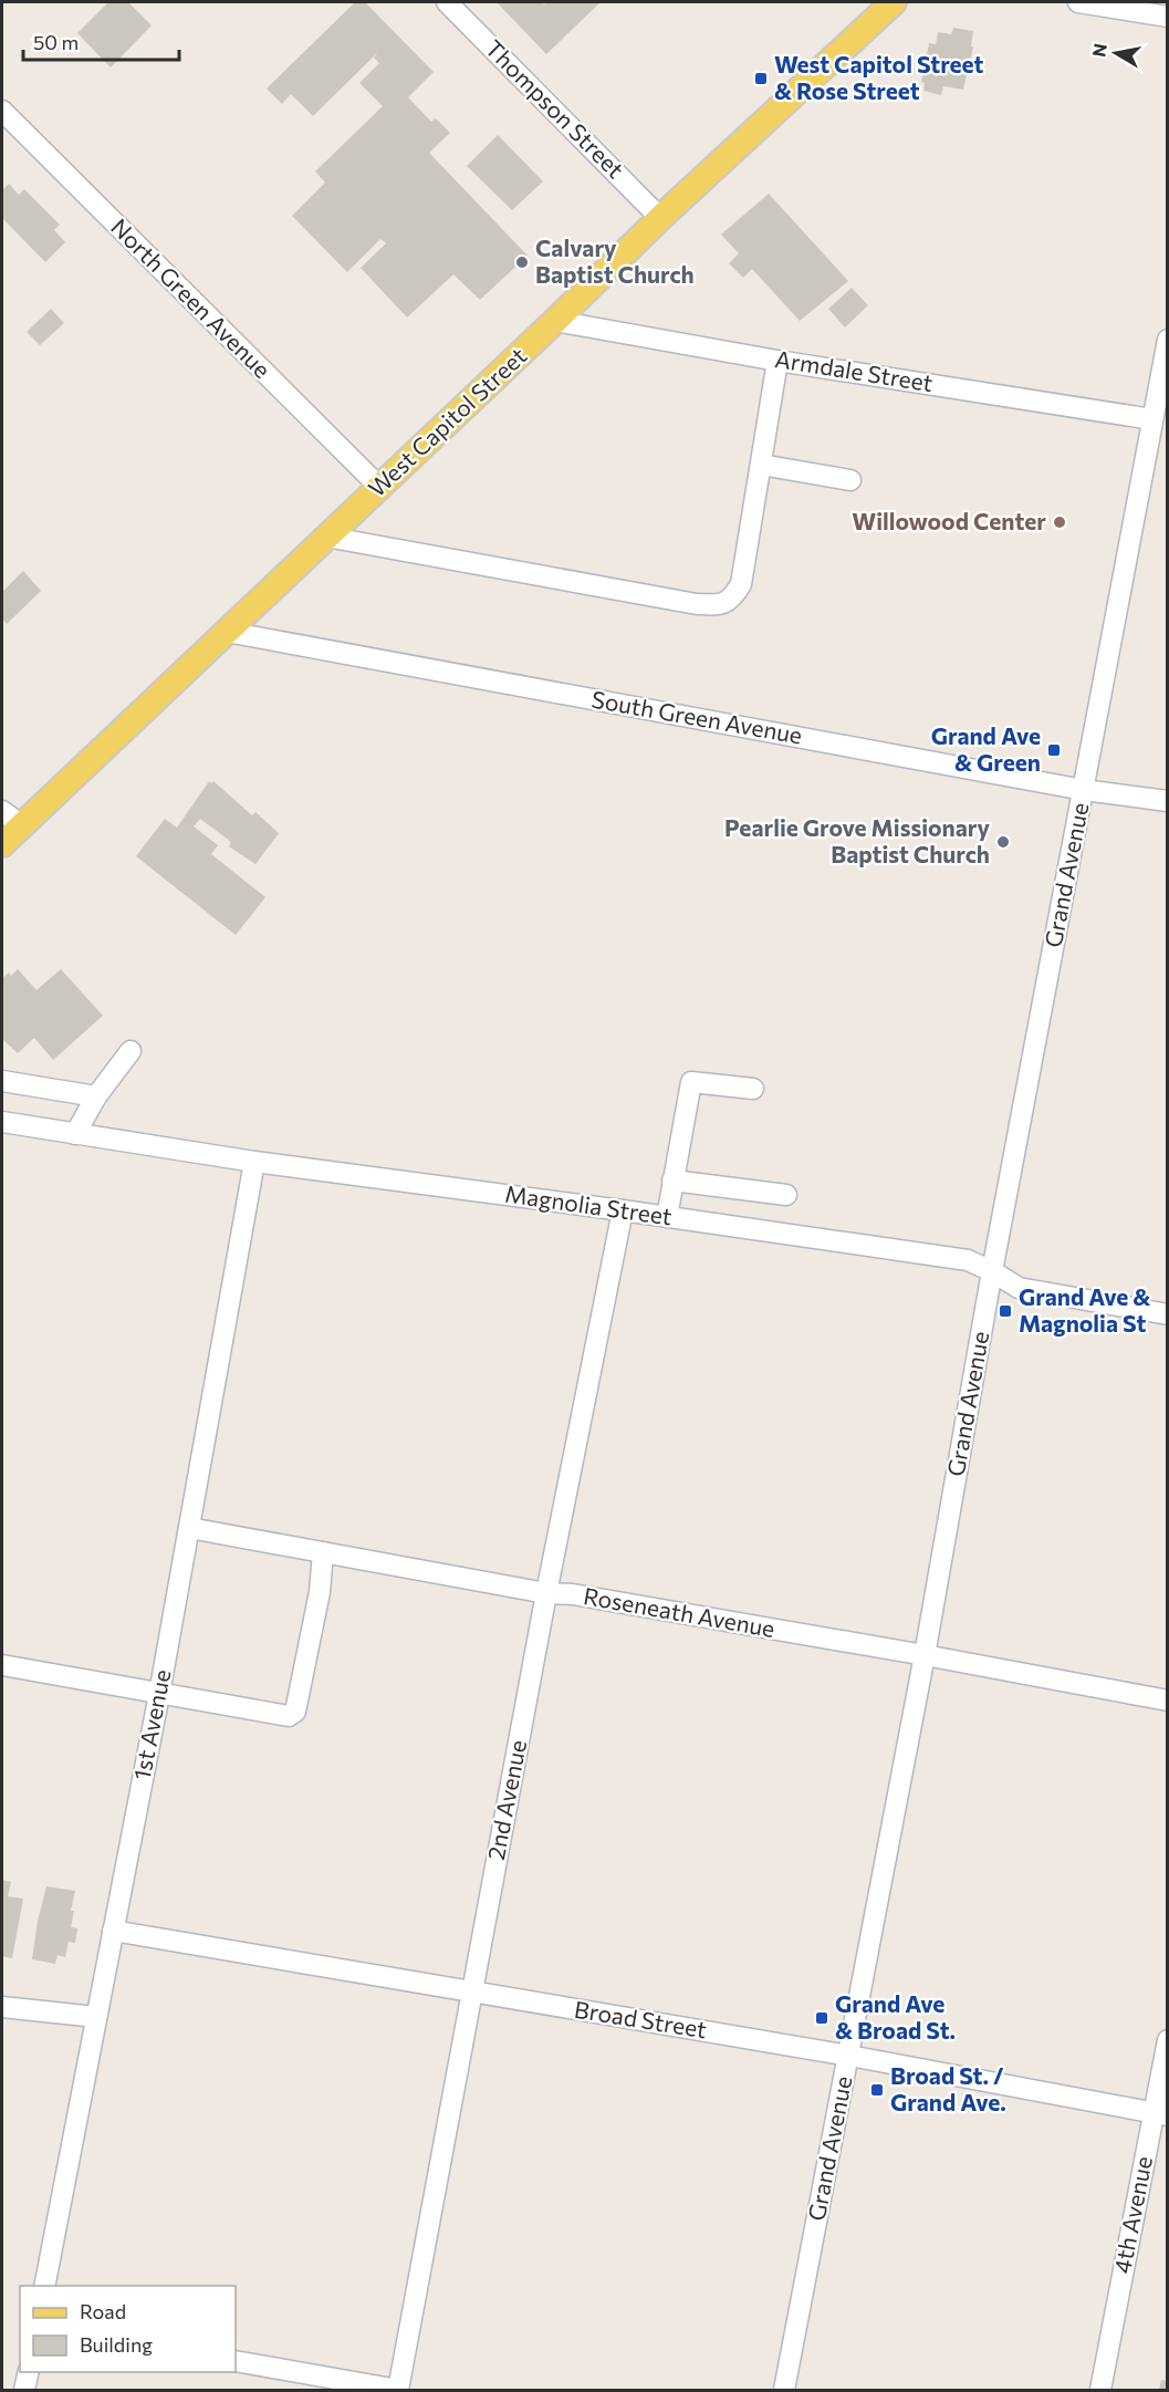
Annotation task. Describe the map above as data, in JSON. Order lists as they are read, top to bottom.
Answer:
{
  "streets": {
    "main road": ["West Capitol Street"],
    "street": [
      "Thompson Street",
      "North Green Avenue",
      "Armdale Street",
      "South Green Avenue",
      "Grand Avenue",
      "Magnolia Street",
      "Roseneath Avenue",
      "1st Avenue",
      "2nd Avenue",
      "Broad Street",
      "4th Avenue"
    ]
  },
  "crossings": [
    ["Thompson Street", "West Capitol Street"],
    ["North Green Avenue", "West Capitol Street"],
    ["Armdale Street", "West Capitol Street"],
    ["Armdale Street", "Grand Avenue"],
    ["West Capitol Street", "South Green Avenue"],
    ["South Green Avenue", "Grand Avenue"],
    ["Grand Avenue", "Magnolia Street"],
    ["Grand Avenue", "Roseneath Avenue"],
    ["Grand Avenue", "Broad Street"],
    ["Magnolia Street", "1st Avenue"],
    ["Magnolia Street", "2nd Avenue"],
    ["Roseneath Avenue", "1st Avenue"],
    ["Roseneath Avenue", "2nd Avenue"],
    ["1st Avenue", "Broad Street"],
    ["2nd Avenue", "Broad Street"],
    ["Broad Street", "4th Avenue"]
  ],
  "places": {
    "transit": [
      "West Capitol Street & Rose Street",
      "Grand Ave & Green",
      "Grand Ave & Magnolia St",
      "Grand Ave & Broad St.",
      "Broad St. / Grand Ave."
    ],
    "other": ["Calvary Baptist Church", "Willowood Center", "Pearlie Grove Missionary Baptist Church"]
  },
  "legend": ["Road", "Building"],
  "scale_bar": "50 m",
  "north": "left"
}
